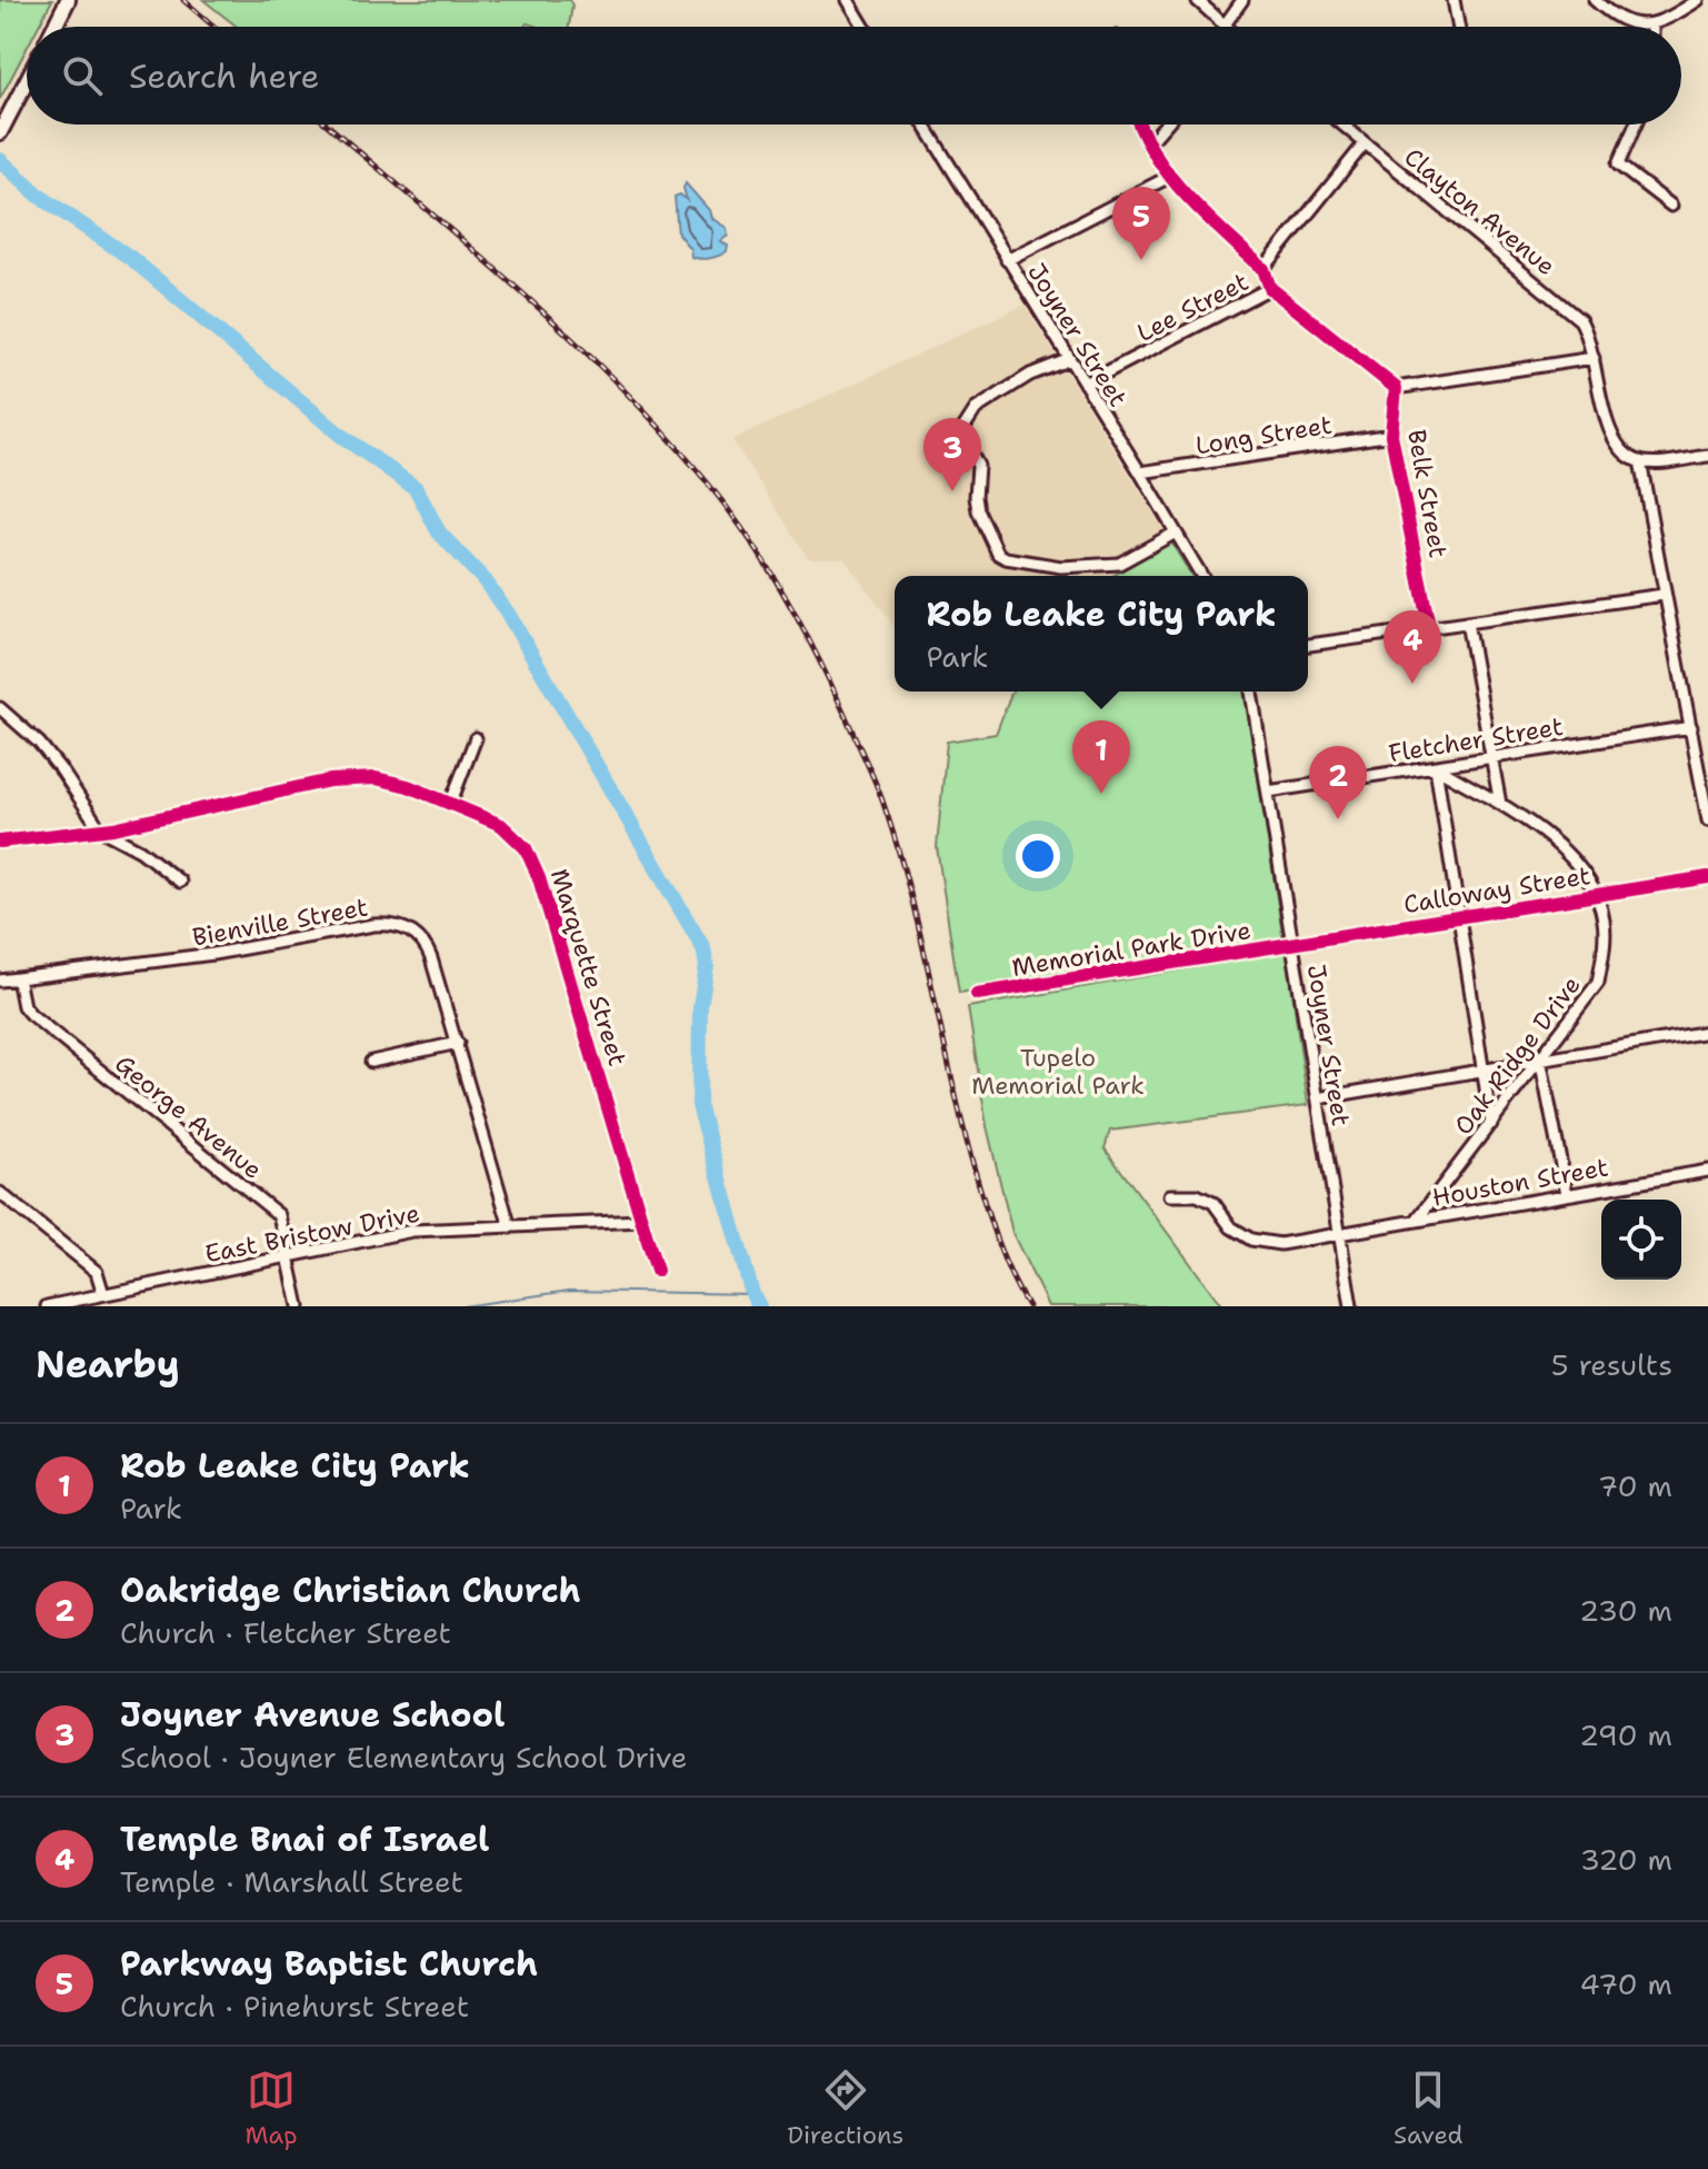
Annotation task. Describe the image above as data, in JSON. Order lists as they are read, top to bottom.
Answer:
{
  "streets": {
    "street": [
      "Clayton Avenue",
      "Lee Street",
      "Joyner Street",
      "Long Street",
      "Belk Street",
      "Fletcher Street",
      "Calloway Street",
      "Bienville Street",
      "Memorial Park Drive",
      "Marquette Street",
      "Oak Ridge Drive",
      "George Avenue",
      "Houston Street",
      "East Bristow Drive"
    ]
  },
  "crossings": [
    ["Lee Street", "Joyner Street"],
    ["Joyner Street", "Long Street"],
    ["Joyner Street", "Fletcher Street"],
    ["Joyner Street", "Calloway Street"],
    ["Joyner Street", "Memorial Park Drive"],
    ["Joyner Street", "Houston Street"],
    ["Long Street", "Belk Street"],
    ["Fletcher Street", "Oak Ridge Drive"],
    ["Calloway Street", "Memorial Park Drive"],
    ["Calloway Street", "Oak Ridge Drive"],
    ["Bienville Street", "George Avenue"],
    ["Bienville Street", "East Bristow Drive"],
    ["Marquette Street", "East Bristow Drive"],
    ["Oak Ridge Drive", "Houston Street"],
    ["George Avenue", "East Bristow Drive"]
  ],
  "parks": ["Tupelo Memorial Park"],
  "page": {
    "search": "Search here",
    "pins": [
      "5",
      "3",
      "4",
      "1",
      "2"
    ],
    "popup": ["Rob Leake City Park", "Park"],
    "heading": ["Nearby", "5 results"],
    "list": [
      {
        "mark": "1",
        "name": "Rob Leake City Park",
        "note": "Park",
        "value": "70 m"
      },
      {
        "mark": "2",
        "name": "Oakridge Christian Church",
        "note": "Church · Fletcher Street",
        "value": "230 m"
      },
      {
        "mark": "3",
        "name": "Joyner Avenue School",
        "note": "School · Joyner Elementary School Drive",
        "value": "290 m"
      },
      {
        "mark": "4",
        "name": "Temple Bnai of Israel",
        "note": "Temple · Marshall Street",
        "value": "320 m"
      },
      {
        "mark": "5",
        "name": "Parkway Baptist Church",
        "note": "Church · Pinehurst Street",
        "value": "470 m"
      }
    ],
    "nav": ["Map", "Directions", "Saved"]
  }
}
